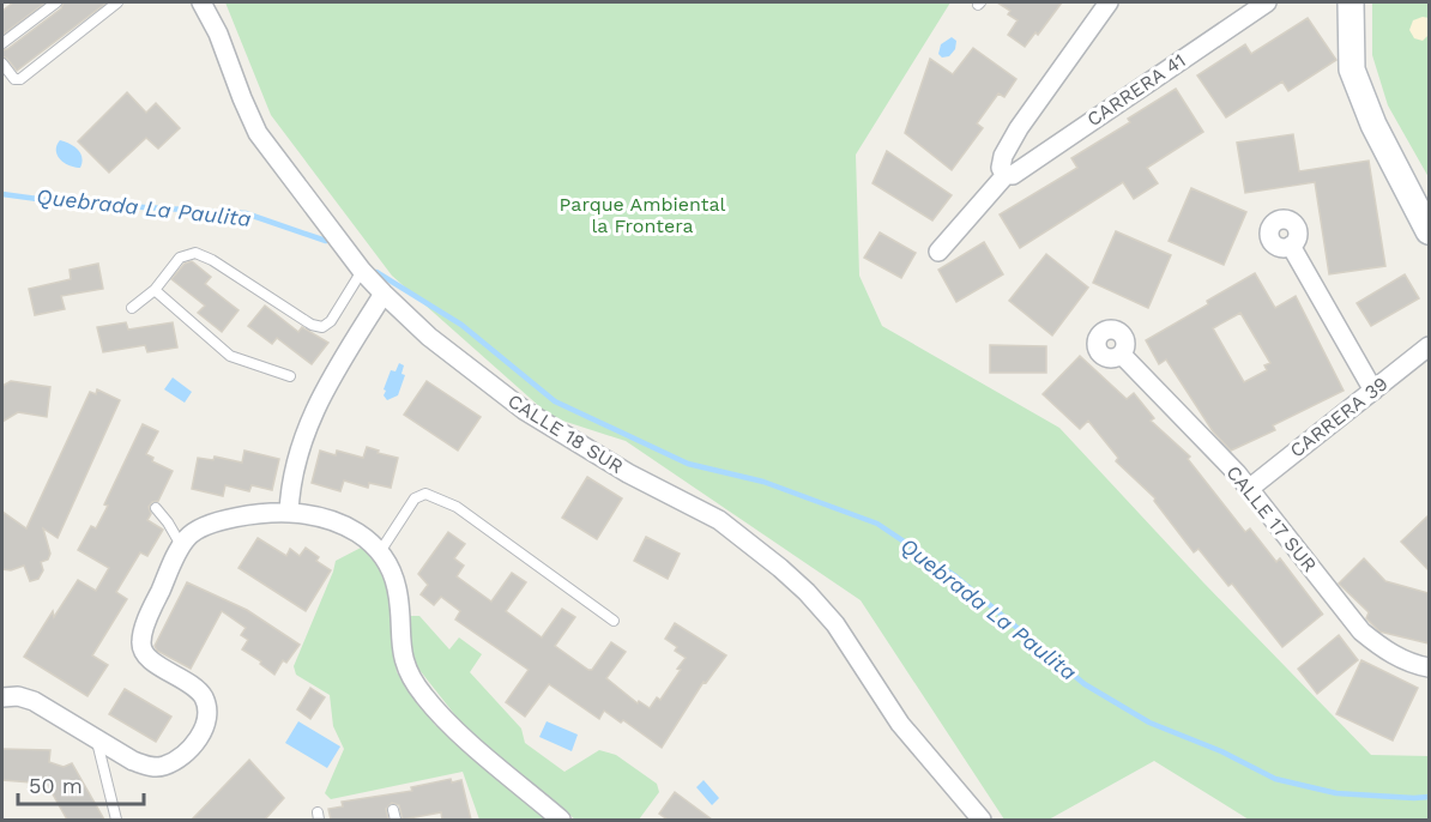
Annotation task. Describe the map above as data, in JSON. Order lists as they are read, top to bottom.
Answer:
{
  "streets": {
    "street": [
      "CARRERA 41",
      "CARRERA 39",
      "CALLE 18 SUR",
      "CALLE 17 SUR"
    ]
  },
  "crossings": [
    ["CARRERA 39", "CALLE 17 SUR"]
  ],
  "water": ["Quebrada La Paulita"],
  "parks": ["Parque Ambiental la Frontera"],
  "scale_bar": "50 m"
}
